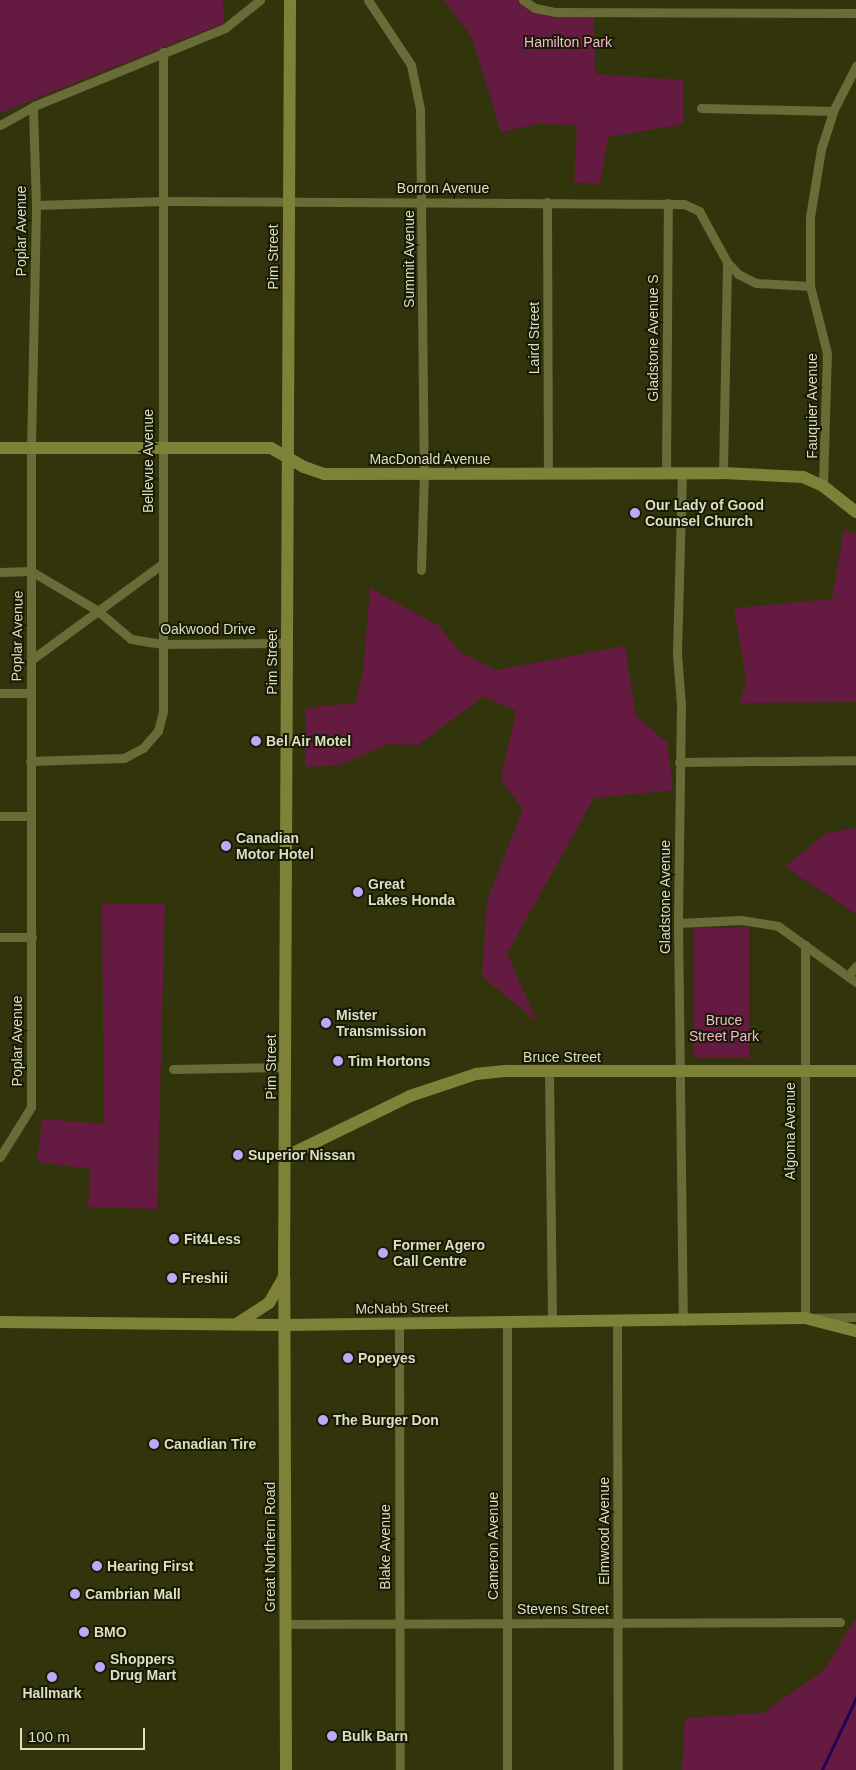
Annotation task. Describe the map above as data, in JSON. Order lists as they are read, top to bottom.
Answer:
{
  "streets": {
    "main road": [
      "Pim Street",
      "MacDonald Avenue",
      "Bruce Street",
      "McNabb Street",
      "Great Northern Road"
    ],
    "street": [
      "Borron Avenue",
      "Poplar Avenue",
      "Summit Avenue",
      "Laird Street",
      "Gladstone Avenue S",
      "Fauquier Avenue",
      "Bellevue Avenue",
      "Oakwood Drive",
      "Gladstone Avenue",
      "Algoma Avenue",
      "Elmwood Avenue",
      "Cameron Avenue",
      "Blake Avenue",
      "Stevens Street"
    ]
  },
  "crossings": [
    ["Borron Avenue", "Poplar Avenue"],
    ["Borron Avenue", "Pim Street"],
    ["Borron Avenue", "Summit Avenue"],
    ["Borron Avenue", "Laird Street"],
    ["Borron Avenue", "Gladstone Avenue S"],
    ["Borron Avenue", "Fauquier Avenue"],
    ["Borron Avenue", "Bellevue Avenue"],
    ["Poplar Avenue", "MacDonald Avenue"],
    ["Poplar Avenue", "Bellevue Avenue"],
    ["Poplar Avenue", "Oakwood Drive"],
    ["Pim Street", "MacDonald Avenue"],
    ["Pim Street", "Oakwood Drive"],
    ["Pim Street", "Bruce Street"],
    ["Pim Street", "McNabb Street"],
    ["Pim Street", "Great Northern Road"],
    ["Summit Avenue", "MacDonald Avenue"],
    ["Laird Street", "MacDonald Avenue"],
    ["Gladstone Avenue S", "MacDonald Avenue"],
    ["Fauquier Avenue", "MacDonald Avenue"],
    ["MacDonald Avenue", "Bellevue Avenue"],
    ["MacDonald Avenue", "Gladstone Avenue"],
    ["Bellevue Avenue", "Oakwood Drive"],
    ["Gladstone Avenue", "Bruce Street"],
    ["Gladstone Avenue", "McNabb Street"],
    ["Bruce Street", "Algoma Avenue"],
    ["Algoma Avenue", "McNabb Street"],
    ["McNabb Street", "Elmwood Avenue"],
    ["McNabb Street", "Cameron Avenue"],
    ["McNabb Street", "Great Northern Road"],
    ["McNabb Street", "Blake Avenue"],
    ["Elmwood Avenue", "Stevens Street"],
    ["Cameron Avenue", "Stevens Street"],
    ["Great Northern Road", "Stevens Street"],
    ["Blake Avenue", "Stevens Street"]
  ],
  "parks": ["Hamilton Park", "Bruce Street Park"],
  "places": [
    "Our Lady of Good Counsel Church",
    "Bel Air Motel",
    "Canadian Motor Hotel",
    "Great Lakes Honda",
    "Mister Transmission",
    "Tim Hortons",
    "Superior Nissan",
    "Fit4Less",
    "Former Agero Call Centre",
    "Freshii",
    "Popeyes",
    "The Burger Don",
    "Canadian Tire",
    "Hearing First",
    "Cambrian Mall",
    "BMO",
    "Shoppers Drug Mart",
    "Hallmark",
    "Bulk Barn"
  ],
  "scale_bar": "100 m"
}
